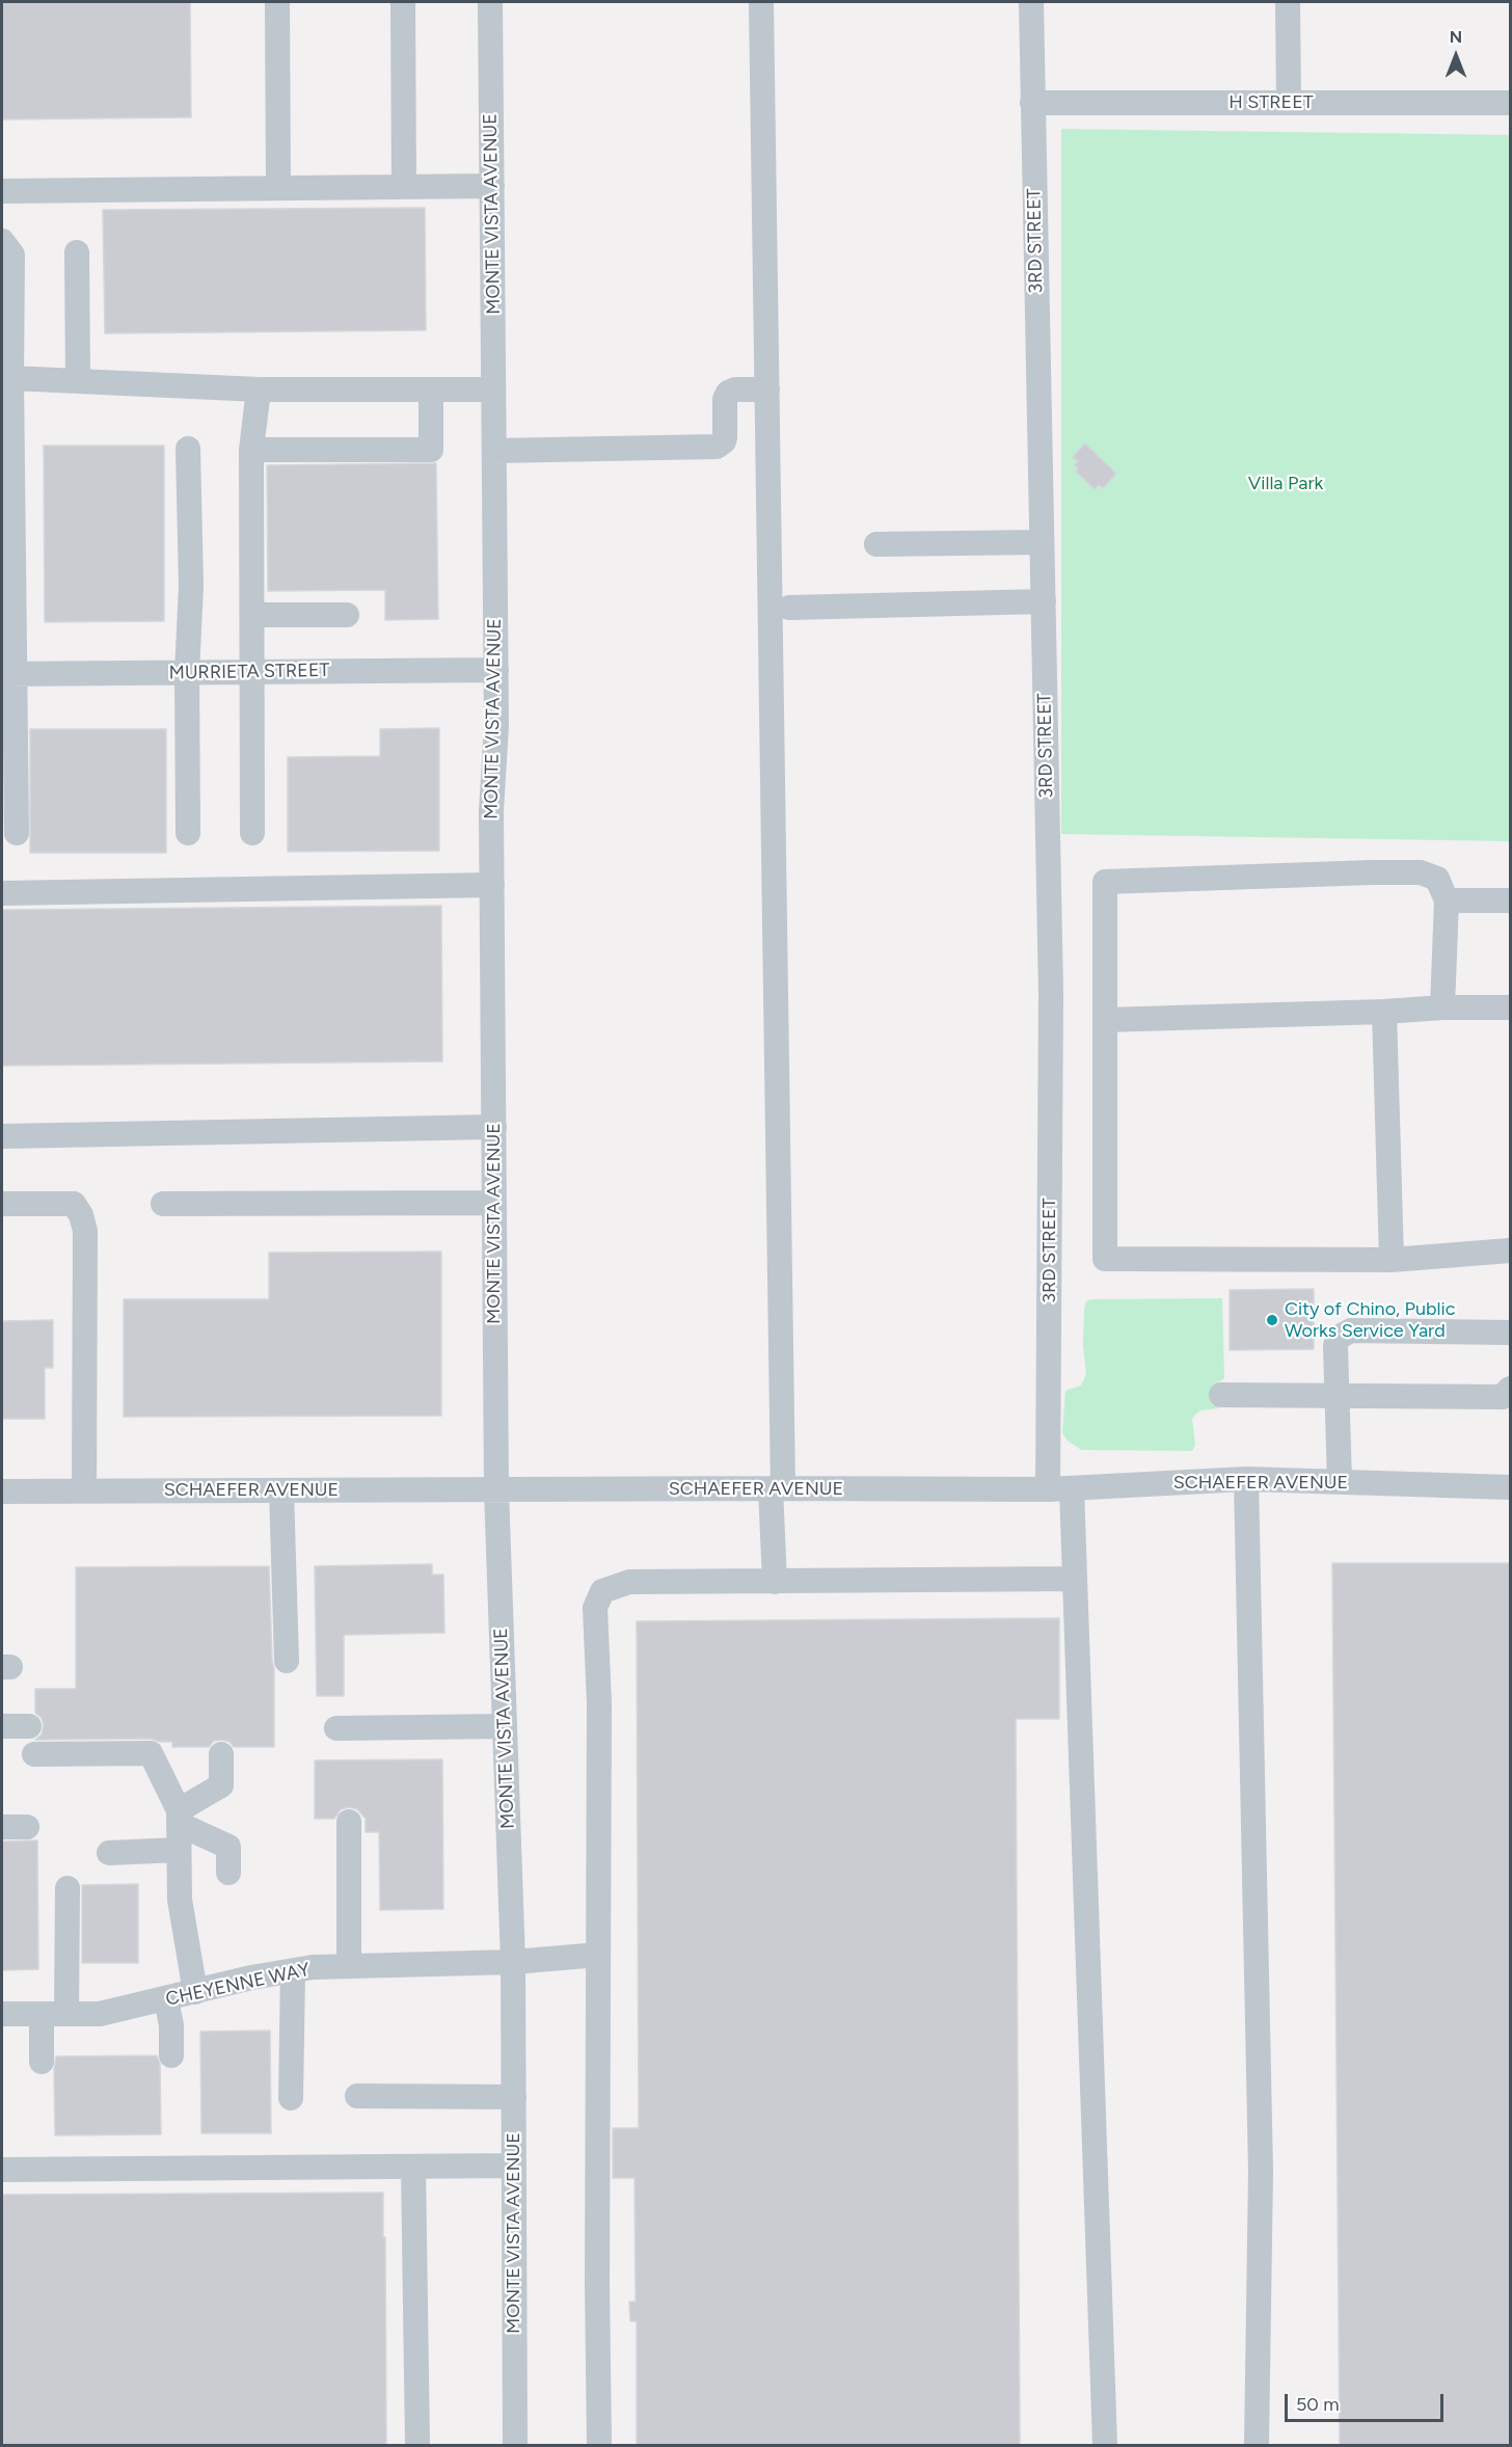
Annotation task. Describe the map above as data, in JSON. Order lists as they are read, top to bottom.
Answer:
{
  "streets": {
    "street": [
      "H STREET",
      "MONTE VISTA AVENUE",
      "3RD STREET",
      "MURRIETA STREET",
      "SCHAEFER AVENUE",
      "CHEYENNE WAY"
    ]
  },
  "crossings": [
    ["H STREET", "3RD STREET"],
    ["MONTE VISTA AVENUE", "MURRIETA STREET"],
    ["MONTE VISTA AVENUE", "SCHAEFER AVENUE"],
    ["MONTE VISTA AVENUE", "CHEYENNE WAY"],
    ["3RD STREET", "SCHAEFER AVENUE"]
  ],
  "parks": ["Villa Park"],
  "places": ["City of Chino, Public Works Service Yard"],
  "scale_bar": "50 m",
  "north": "top"
}
